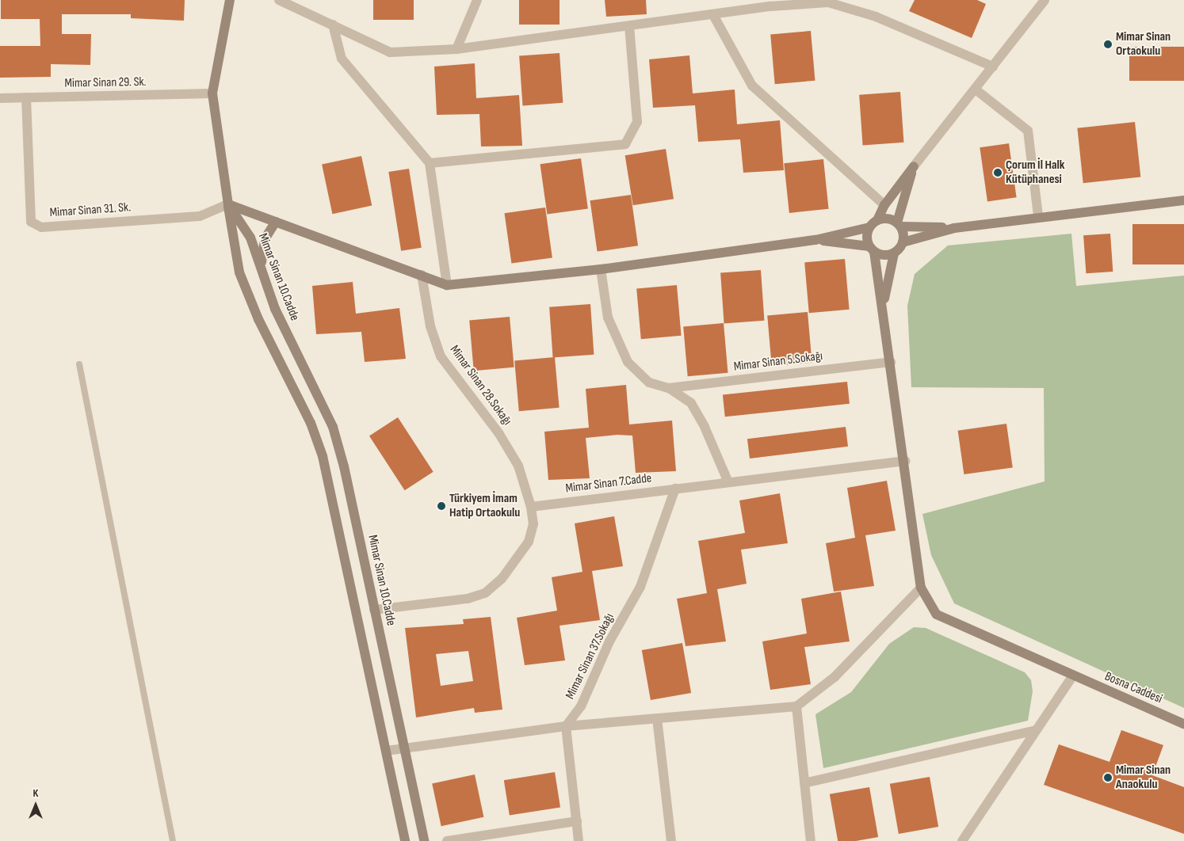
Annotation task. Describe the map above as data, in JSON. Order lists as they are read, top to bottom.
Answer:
{
  "streets": {
    "street": [
      "Mimar Sinan 29. Sk.",
      "Mimar Sinan 31. Sk.",
      "Mimar Sinan 10.Cadde",
      "Mimar Sinan 5.Sokağı",
      "Mimar Sinan 28.Sokağı",
      "Mimar Sinan 7.Cadde",
      "Mimar Sinan 37.Sokağı",
      "Bosna Caddesi"
    ]
  },
  "crossings": [
    ["Mimar Sinan 29. Sk.", "Mimar Sinan 31. Sk."],
    ["Mimar Sinan 31. Sk.", "Mimar Sinan 10.Cadde"],
    ["Mimar Sinan 28.Sokağı", "Mimar Sinan 7.Cadde"],
    ["Mimar Sinan 7.Cadde", "Mimar Sinan 37.Sokağı"]
  ],
  "places": [
    "Mimar Sinan Ortaokulu",
    "Çorum İl Halk Kütüphanesi",
    "Türkiyem İmam Hatip Ortaokulu",
    "Mimar Sinan Anaokulu"
  ],
  "north": "top"
}
